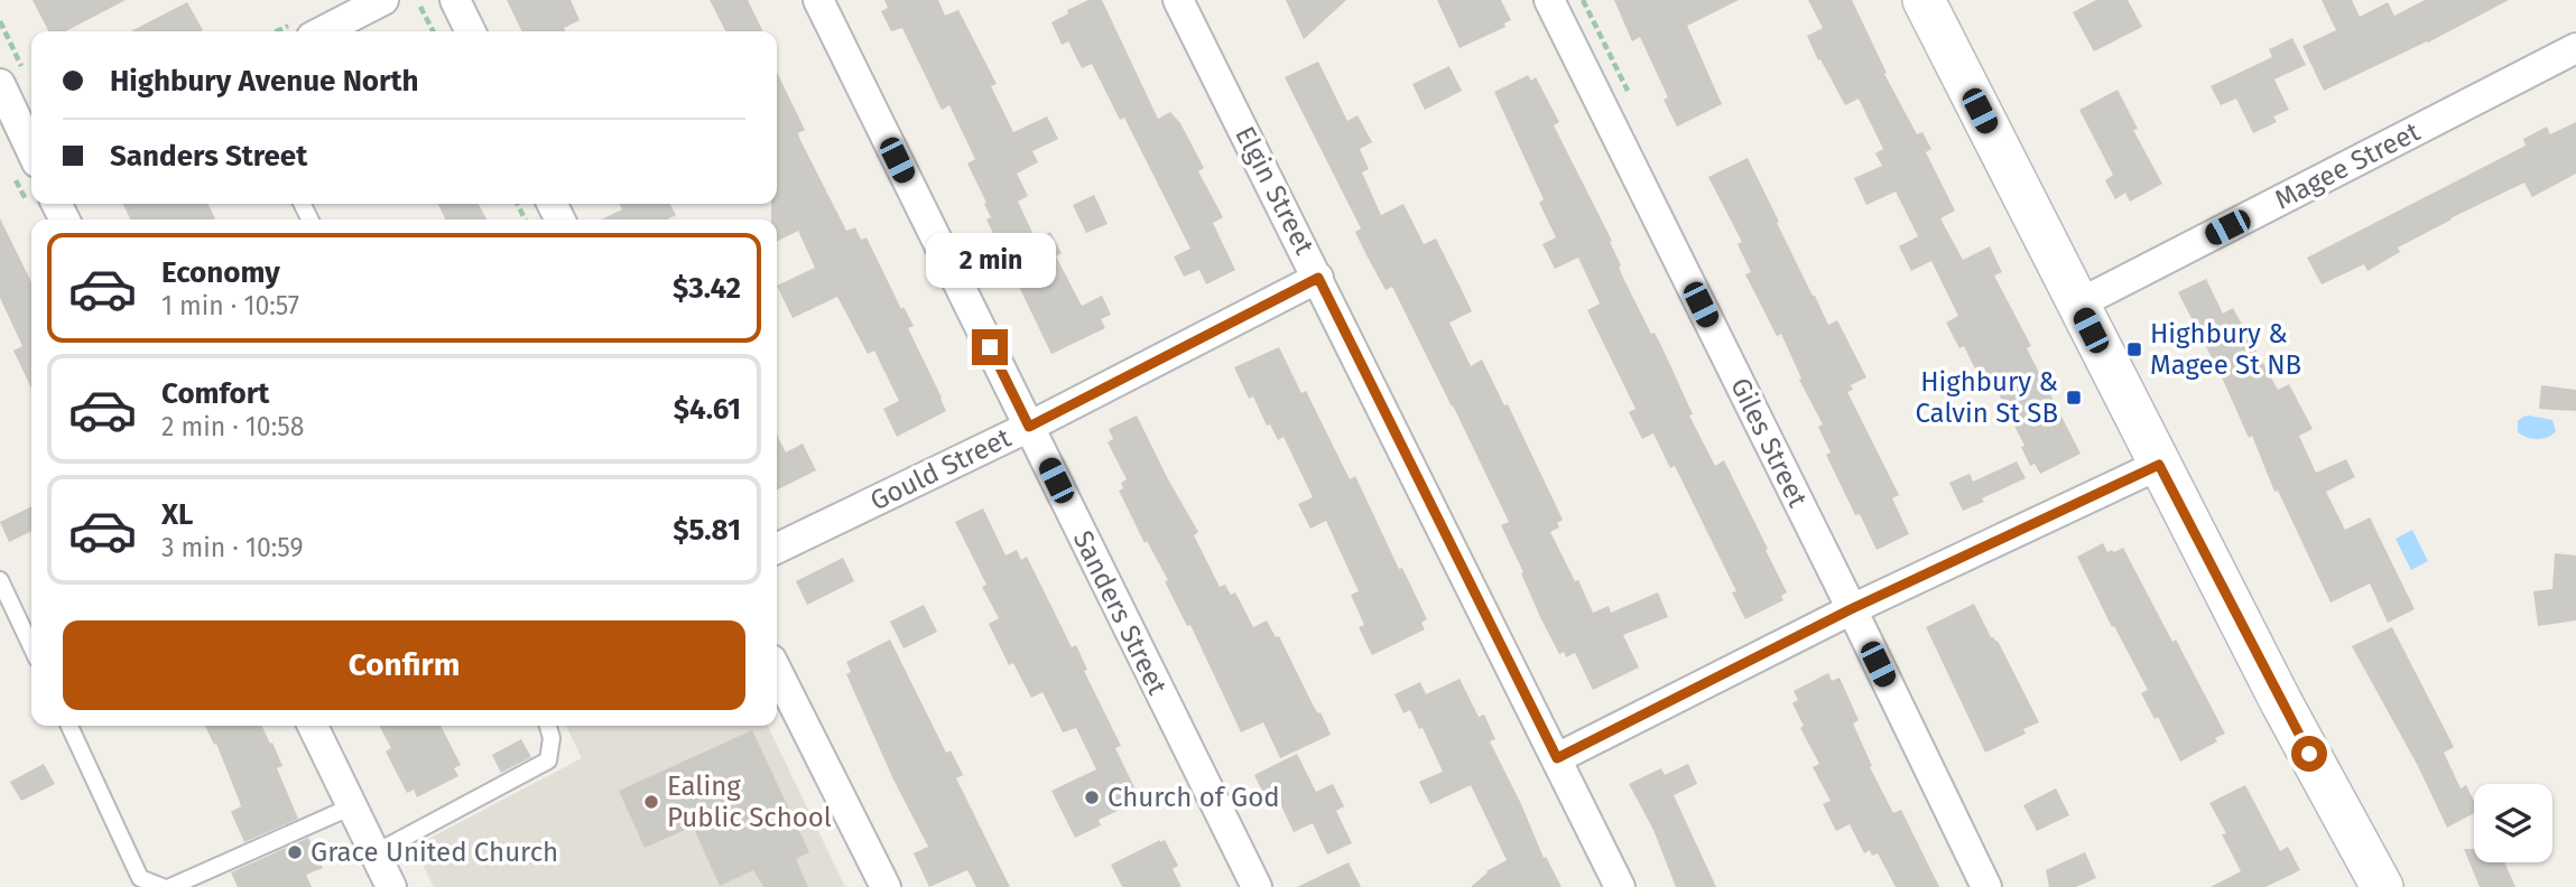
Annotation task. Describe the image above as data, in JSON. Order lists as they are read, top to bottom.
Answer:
{
  "streets": {
    "street": [
      "Magee Street",
      "Elgin Street",
      "Giles Street",
      "Gould Street",
      "Sanders Street"
    ]
  },
  "crossings": [
    ["Elgin Street", "Gould Street"],
    ["Gould Street", "Sanders Street"]
  ],
  "places": {
    "transit": ["Highbury & Magee St NB", "Highbury & Calvin St SB"],
    "other": ["Church of God", "Ealing Public School", "Grace United Church"]
  },
  "page": {
    "banner": ["Highbury Avenue North", "Sanders Street"],
    "bubble": "2 min",
    "list": [
      {
        "name": "Economy",
        "note": "1 min · 10:57",
        "value": "$3.42"
      },
      {
        "name": "Comfort",
        "note": "2 min · 10:58",
        "value": "$4.61"
      },
      {
        "name": "XL",
        "note": "3 min · 10:59",
        "value": "$5.81"
      }
    ],
    "buttons": "Confirm"
  }
}
